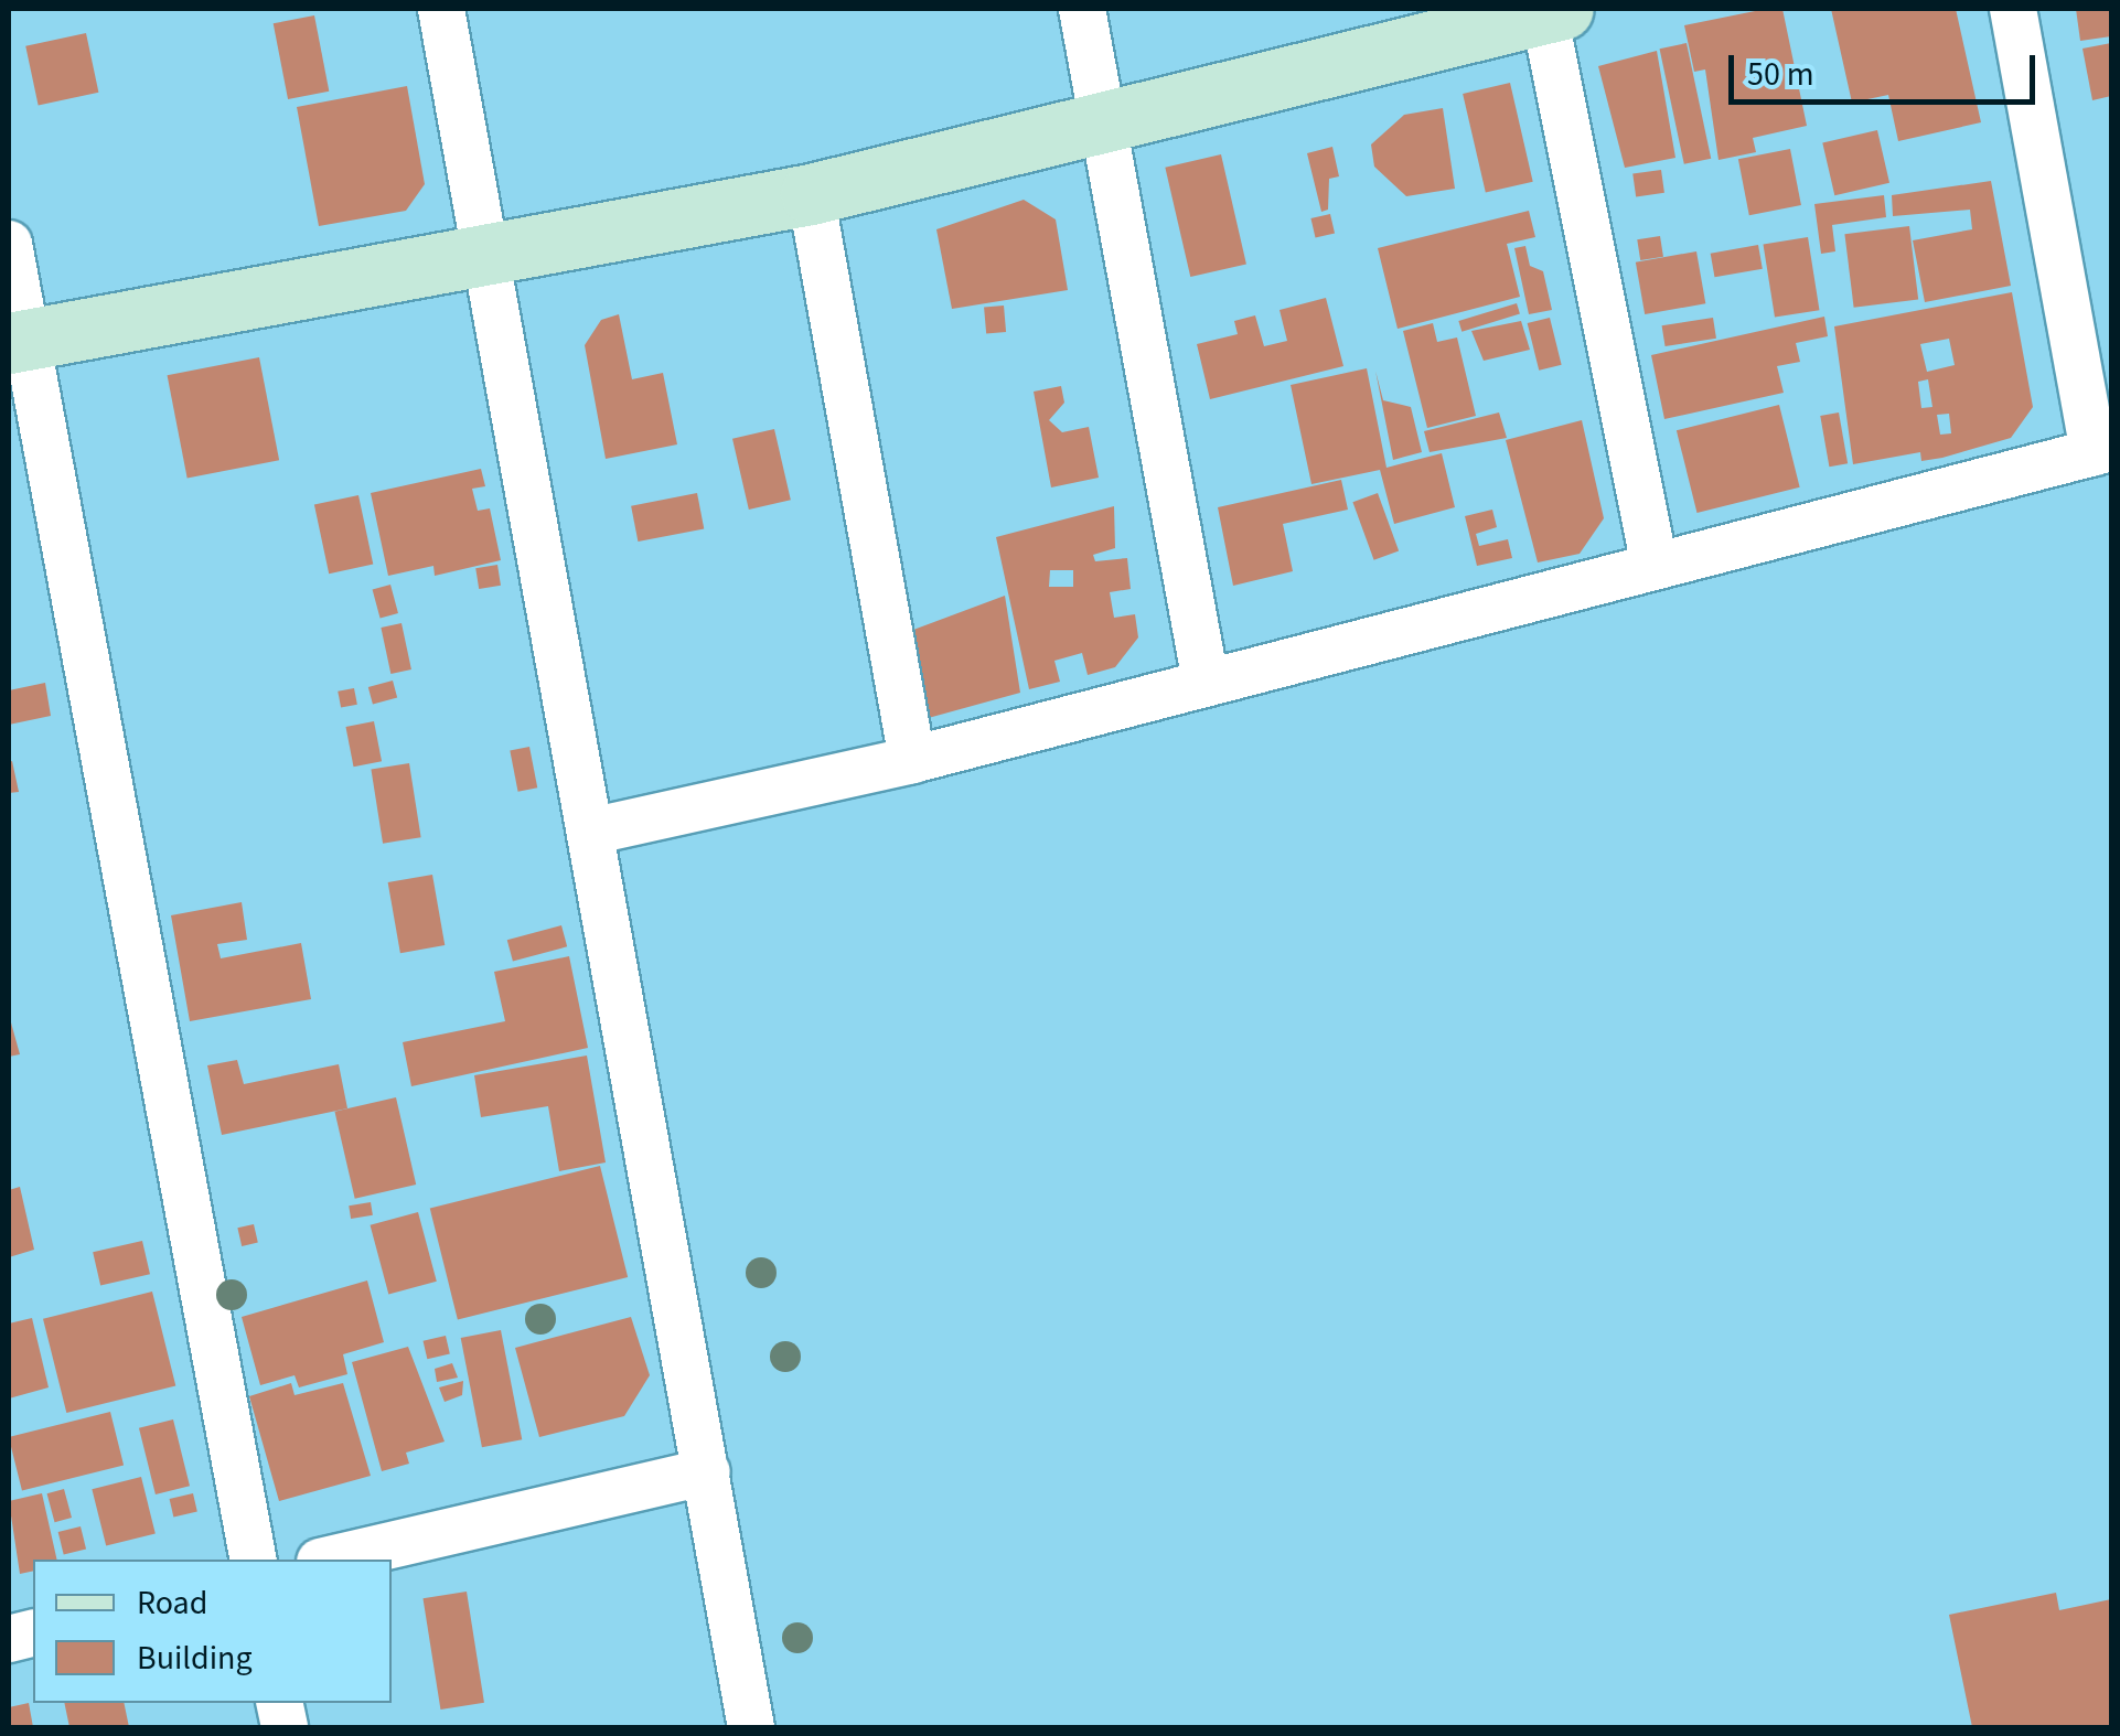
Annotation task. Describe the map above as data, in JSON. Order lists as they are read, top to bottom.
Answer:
{
  "legend": ["Road", "Building"],
  "scale_bar": "50 m"
}
